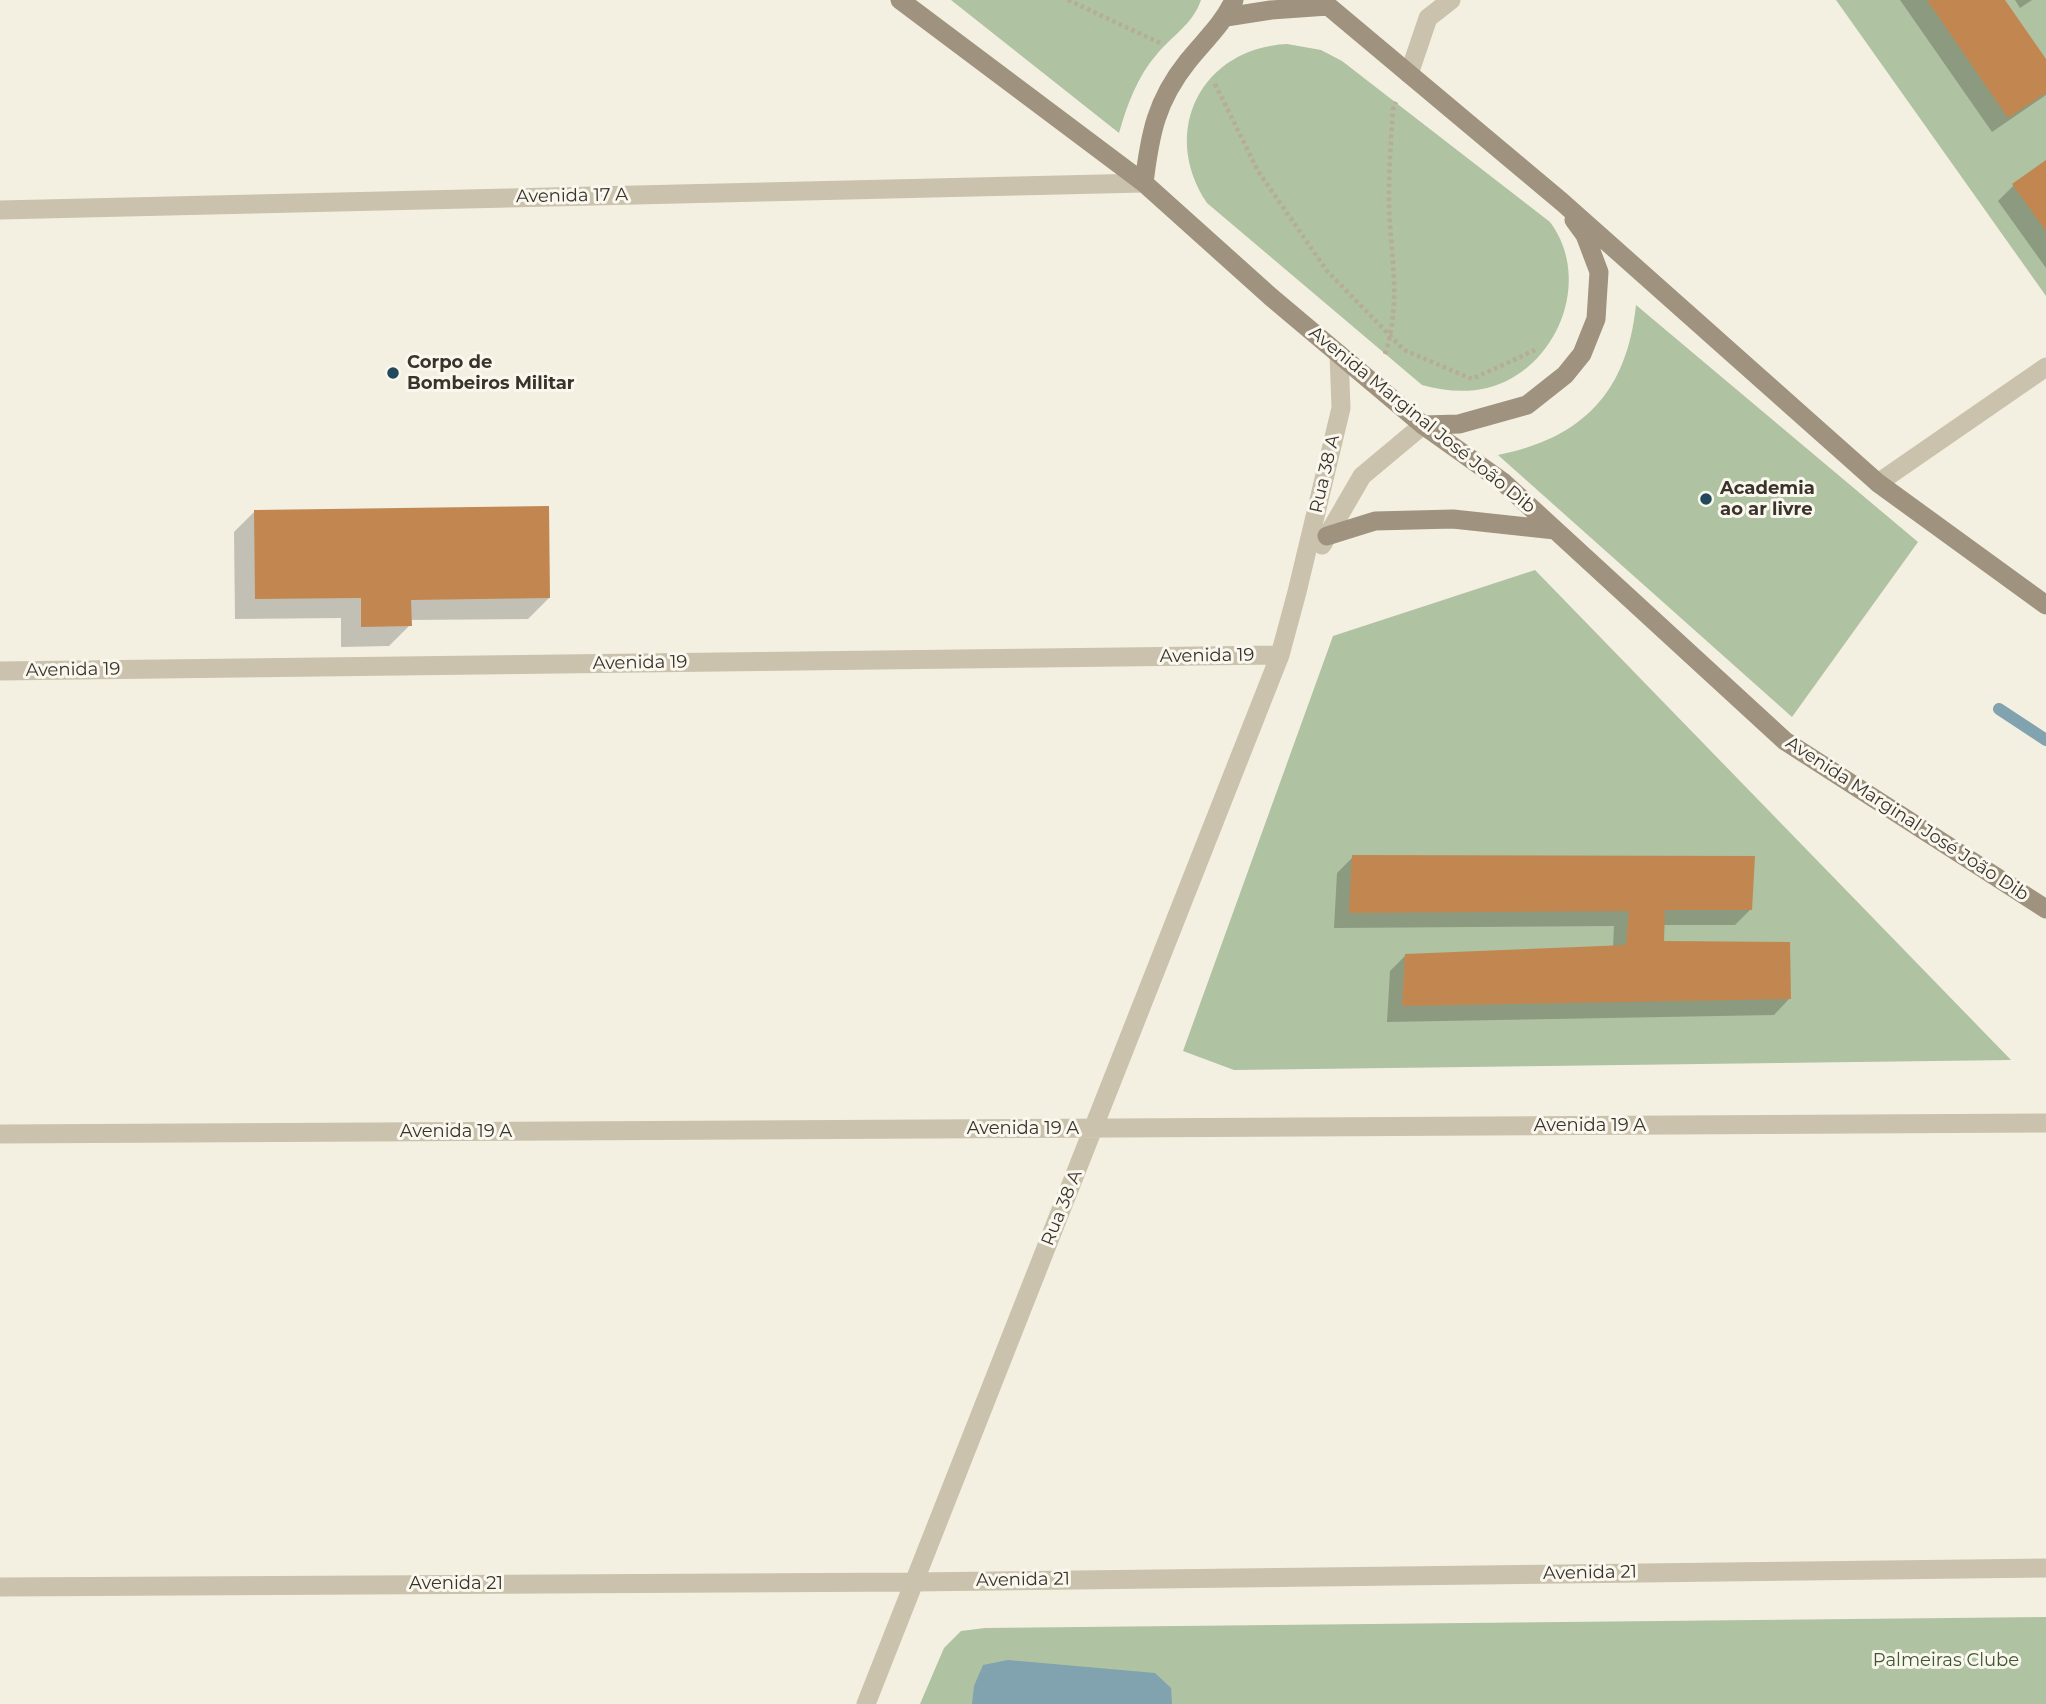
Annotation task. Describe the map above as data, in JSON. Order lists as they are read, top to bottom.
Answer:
{
  "streets": {
    "main road": ["Avenida Marginal José João Dib"],
    "street": [
      "Avenida 17 A",
      "Rua 38 A",
      "Avenida 19",
      "Avenida 19 A",
      "Avenida 21"
    ]
  },
  "crossings": [
    ["Avenida 17 A", "Avenida Marginal José João Dib"],
    ["Avenida Marginal José João Dib", "Rua 38 A"],
    ["Rua 38 A", "Avenida 19"],
    ["Rua 38 A", "Avenida 19 A"],
    ["Rua 38 A", "Avenida 21"]
  ],
  "parks": ["Palmeiras Clube"],
  "places": ["Corpo de Bombeiros Militar", "Academia ao ar livre"]
}
